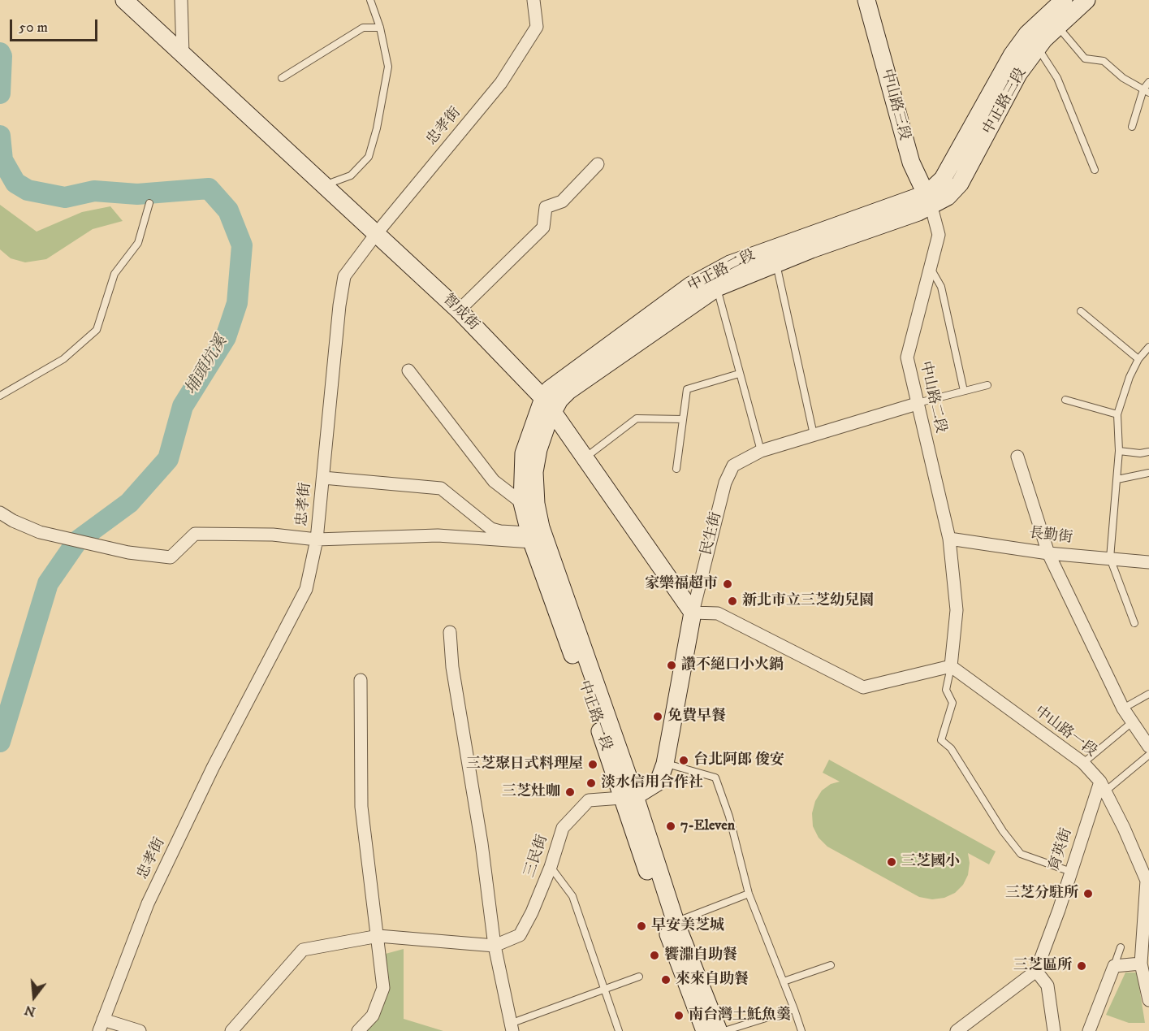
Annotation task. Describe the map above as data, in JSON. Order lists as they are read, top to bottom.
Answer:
{
  "streets": {
    "main road": [
      "中正路三段",
      "中山路三段",
      "中正路二段",
      "智成街",
      "民生街",
      "中正路一段"
    ],
    "street": [
      "忠孝街",
      "中山路二段",
      "長勤街",
      "中山路一段",
      "育英街",
      "三民街"
    ]
  },
  "crossings": [
    ["中正路三段", "中山路三段"],
    ["中正路三段", "中正路二段"],
    ["中正路三段", "中山路二段"],
    ["中山路三段", "中正路二段"],
    ["中山路三段", "中山路二段"],
    ["忠孝街", "智成街"],
    ["中正路二段", "智成街"],
    ["中正路二段", "中山路二段"],
    ["中正路二段", "中正路一段"],
    ["智成街", "民生街"],
    ["智成街", "中正路一段"],
    ["中山路二段", "民生街"],
    ["中山路二段", "長勤街"],
    ["民生街", "中正路一段"],
    ["民生街", "三民街"],
    ["中正路一段", "三民街"],
    ["中山路一段", "育英街"]
  ],
  "water": ["埔頭坑溪"],
  "places": [
    "家樂福超市",
    "新北市立三芝幼兒園",
    "讚不絕口小火鍋",
    "免費早餐",
    "台北阿郎 俊安",
    "三芝聚日式料理屋",
    "淡水信用合作社",
    "三芝灶咖",
    "7-Eleven",
    "三芝國小",
    "三芝分駐所",
    "早安美芝城",
    "饗濎自助餐",
    "三芝區所",
    "來來自助餐",
    "南台灣土魠魚羹"
  ],
  "scale_bar": "50 m",
  "north": "bottom"
}
